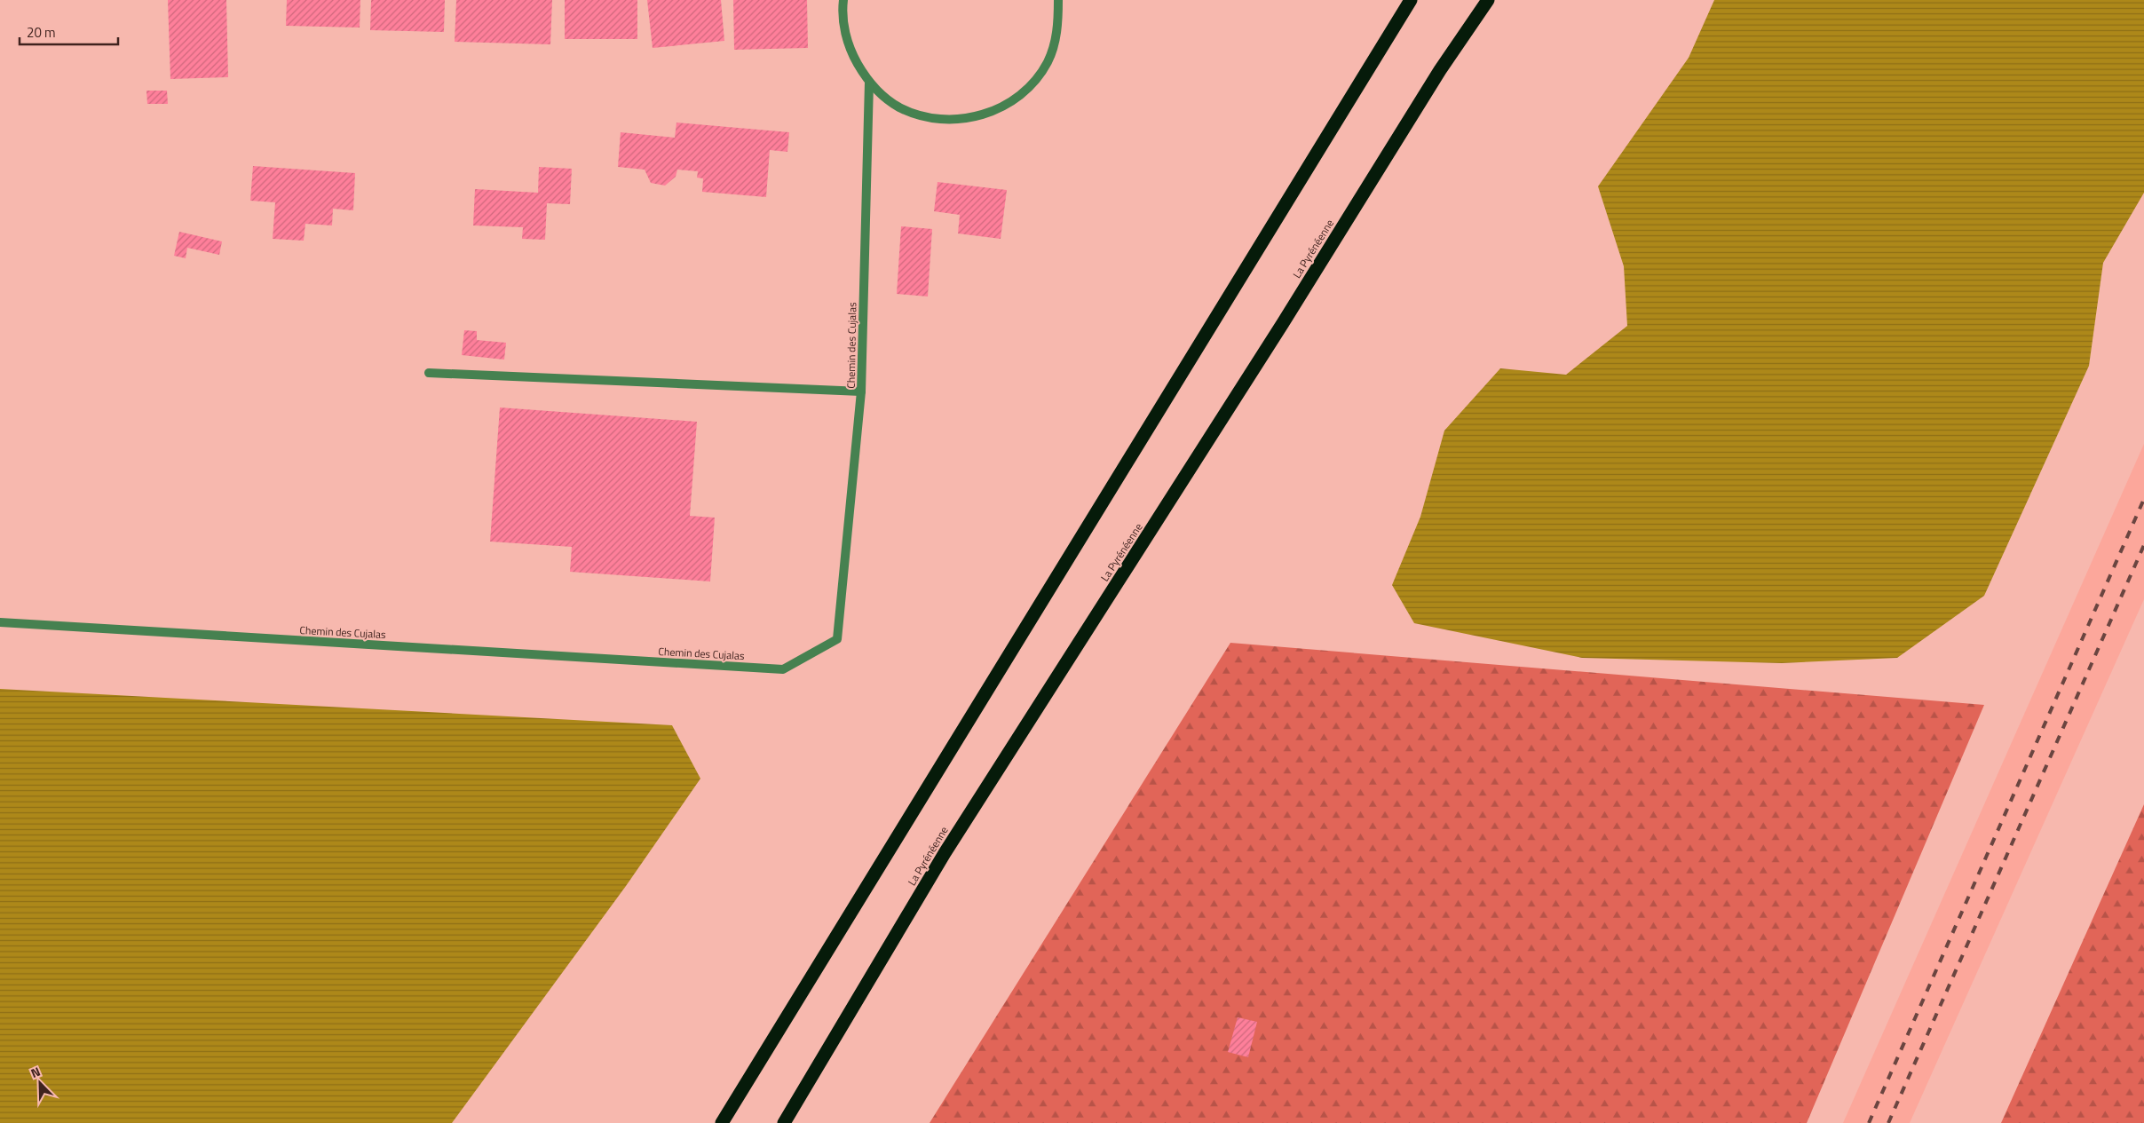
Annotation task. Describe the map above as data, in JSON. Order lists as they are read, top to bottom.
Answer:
{
  "streets": {
    "highway": ["La Pyrénéenne"],
    "street": ["Chemin des Cujalas"]
  },
  "scale_bar": "20 m",
  "north": "top left"
}
